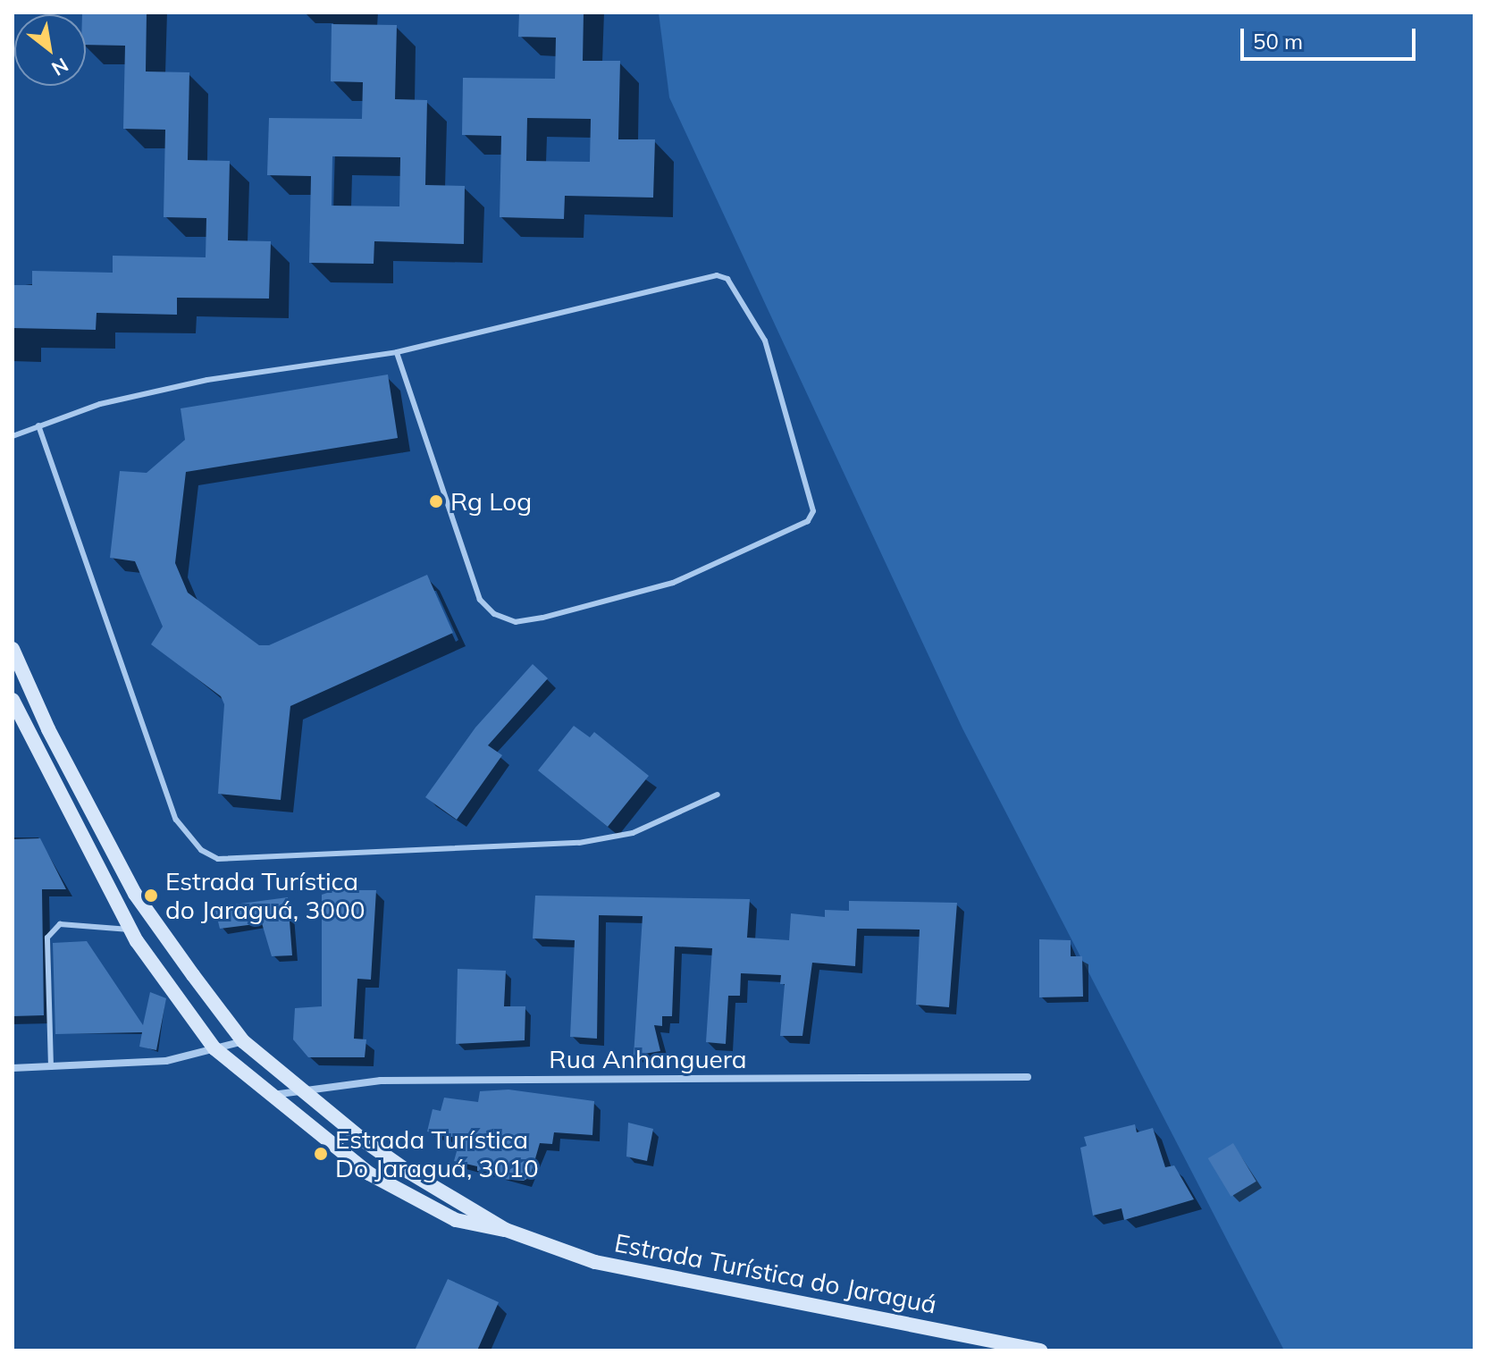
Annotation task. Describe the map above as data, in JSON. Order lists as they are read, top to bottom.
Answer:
{
  "streets": {
    "main road": ["Estrada Turística do Jaraguá"],
    "street": ["Rua Anhanguera"]
  },
  "crossings": [
    ["Rua Anhanguera", "Estrada Turística do Jaraguá"]
  ],
  "places": ["Rg Log", "Estrada Turística do Jaraguá, 3000", "Estrada Turística Do Jaraguá, 3010"],
  "scale_bar": "50 m",
  "north": "bottom right"
}
